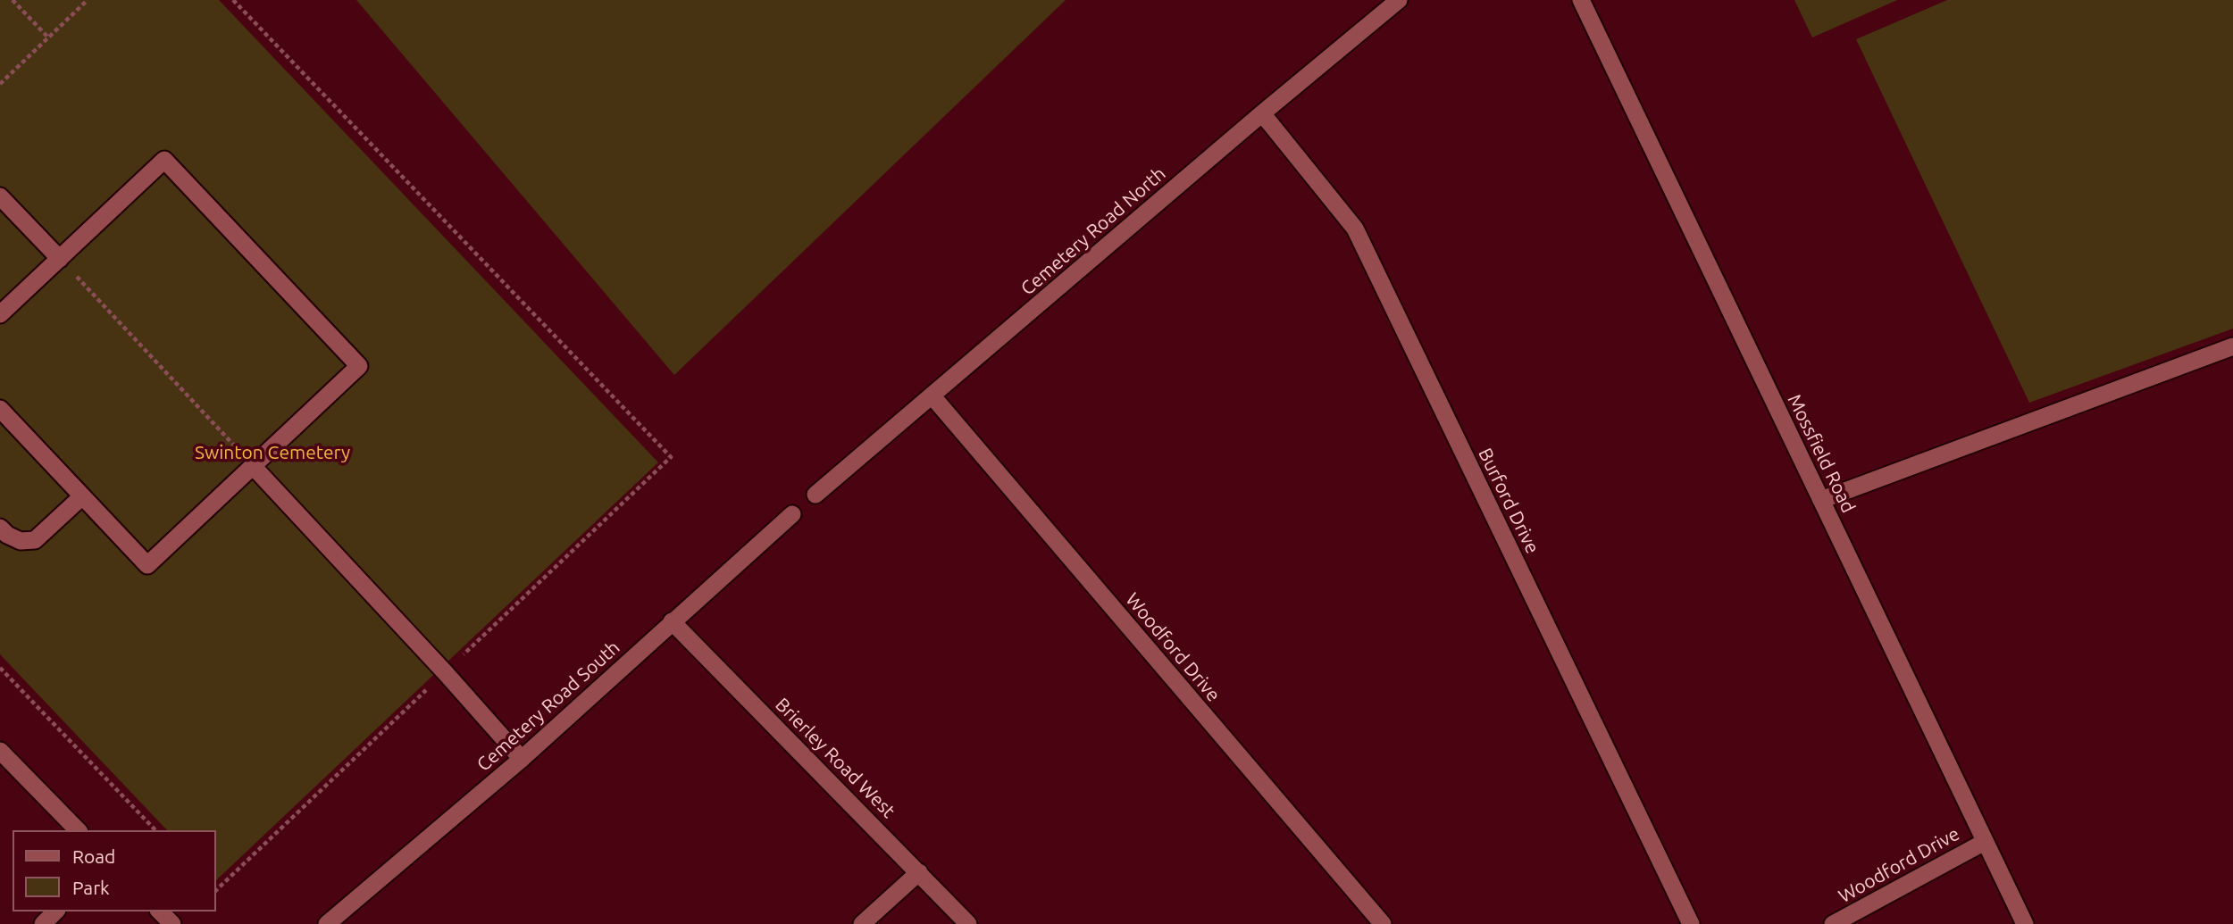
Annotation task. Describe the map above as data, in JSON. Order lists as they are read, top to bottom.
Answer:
{
  "streets": {
    "street": [
      "Cemetery Road North",
      "Mossfield Road",
      "Burford Drive",
      "Woodford Drive",
      "Cemetery Road South",
      "Brierley Road West"
    ]
  },
  "crossings": [
    ["Cemetery Road North", "Burford Drive"],
    ["Cemetery Road North", "Woodford Drive"],
    ["Mossfield Road", "Woodford Drive"],
    ["Cemetery Road South", "Brierley Road West"]
  ],
  "parks": ["Swinton Cemetery"],
  "legend": ["Road", "Park"]
}
